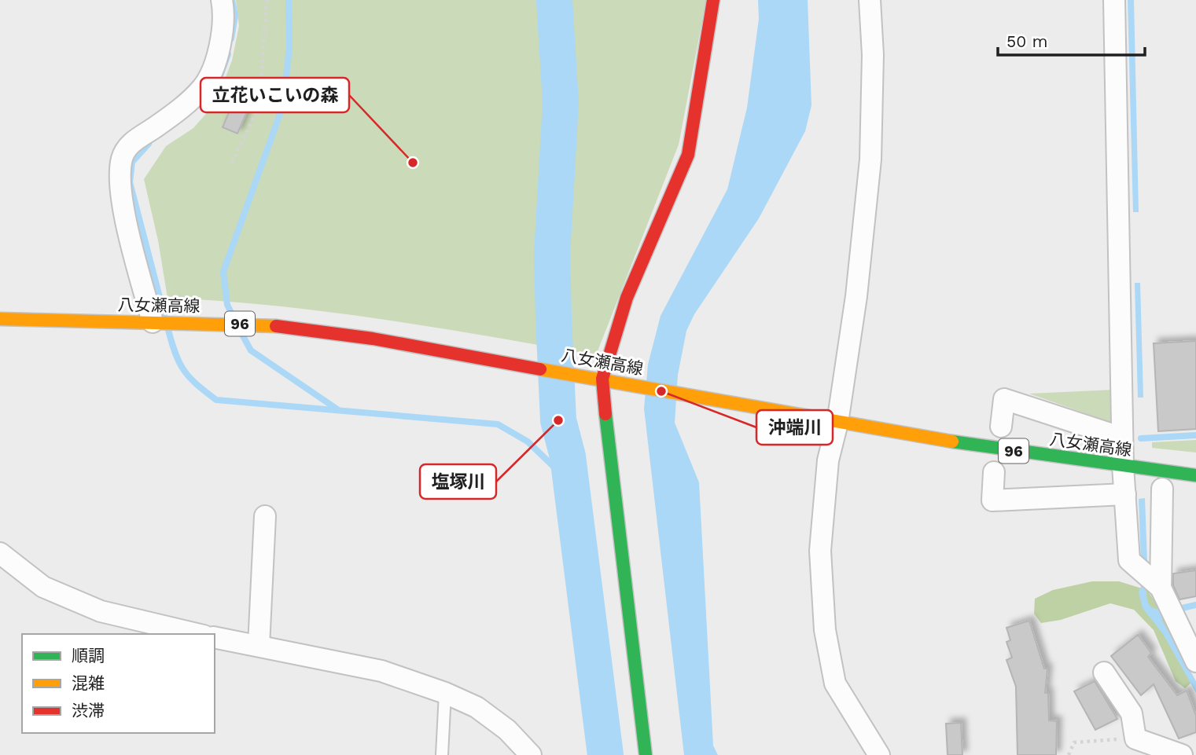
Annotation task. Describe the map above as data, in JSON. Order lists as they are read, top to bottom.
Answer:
{
  "streets": {
    "main road": ["八女瀬高線", "96"]
  },
  "places": ["立花いこいの森", "沖端川", "塩塚川"],
  "legend": ["順調", "混雑", "渋滞"],
  "scale_bar": "50 m"
}
